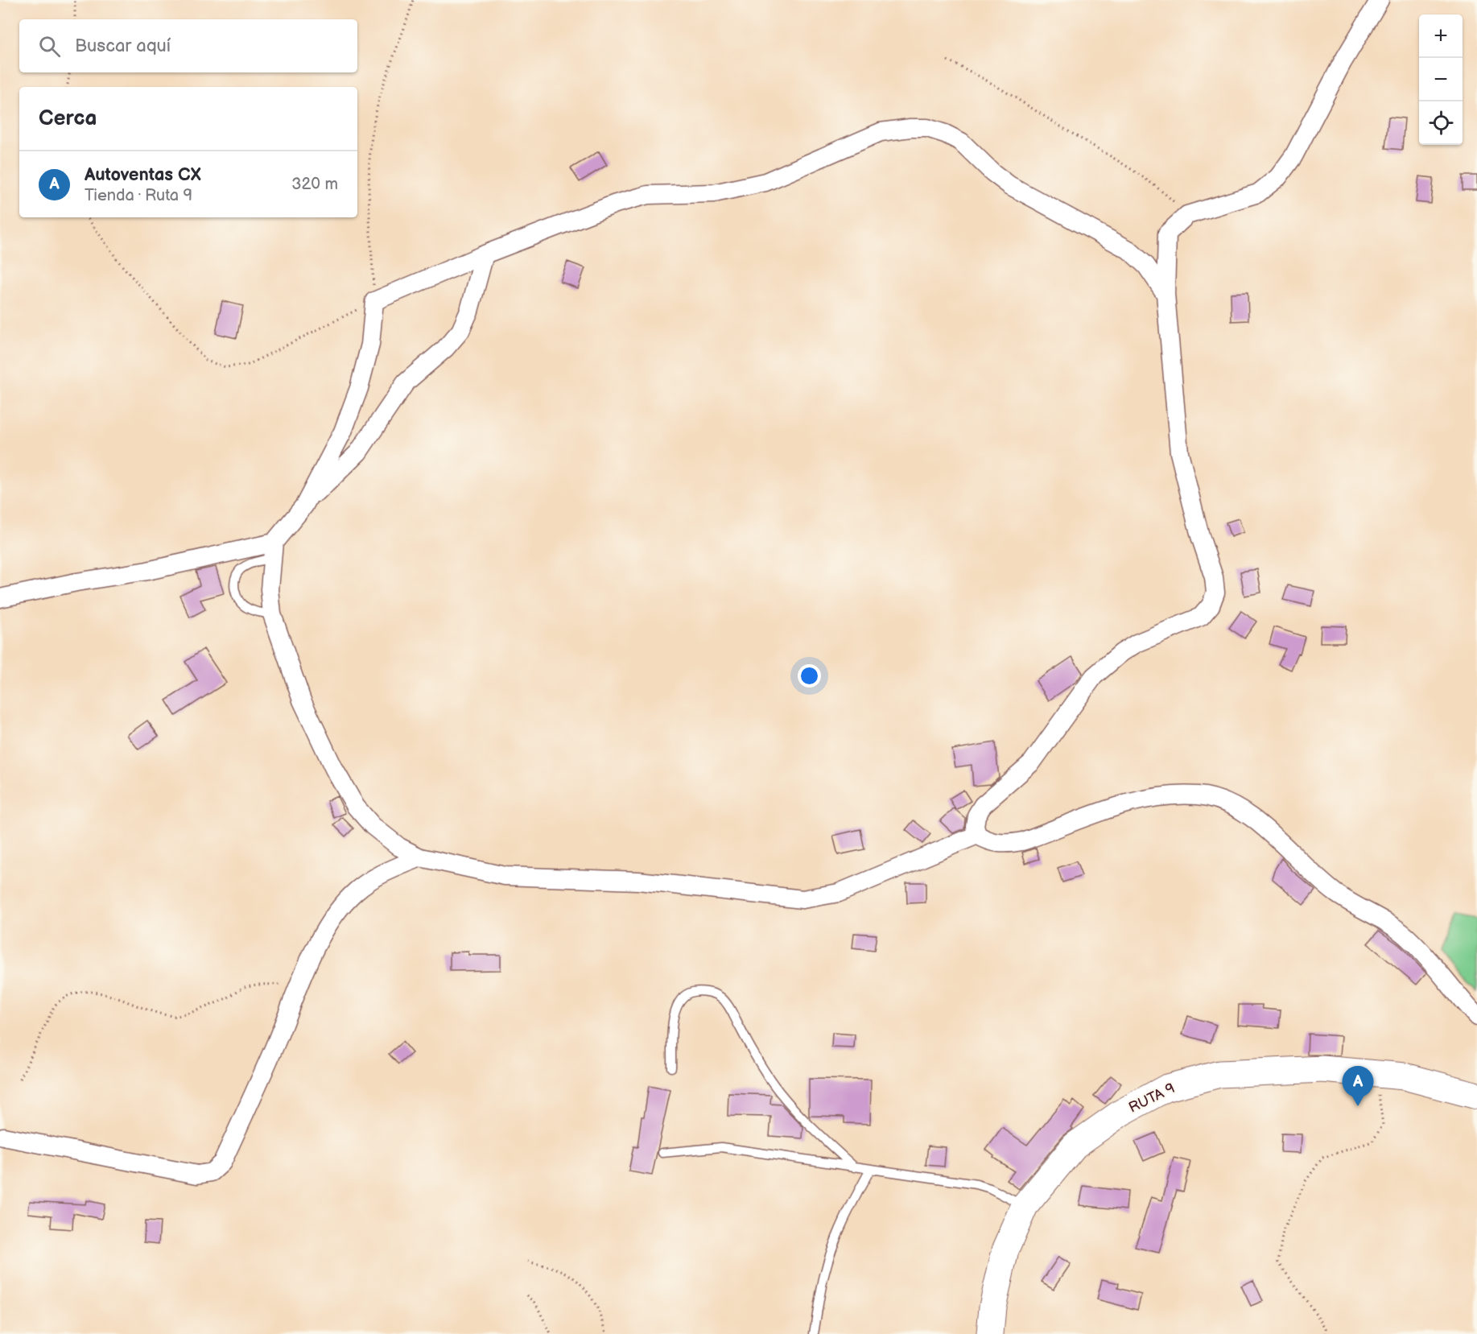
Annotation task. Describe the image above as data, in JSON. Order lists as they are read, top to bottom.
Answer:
{
  "streets": {
    "main road": ["RUTA 9"]
  },
  "page": {
    "map_buttons": ["+", "−"],
    "search": "Buscar aquí",
    "heading": "Cerca",
    "list": [
      {
        "mark": "A",
        "name": "Autoventas CX",
        "note": "Tienda · Ruta 9",
        "value": "320 m"
      }
    ],
    "pins": "A"
  }
}
